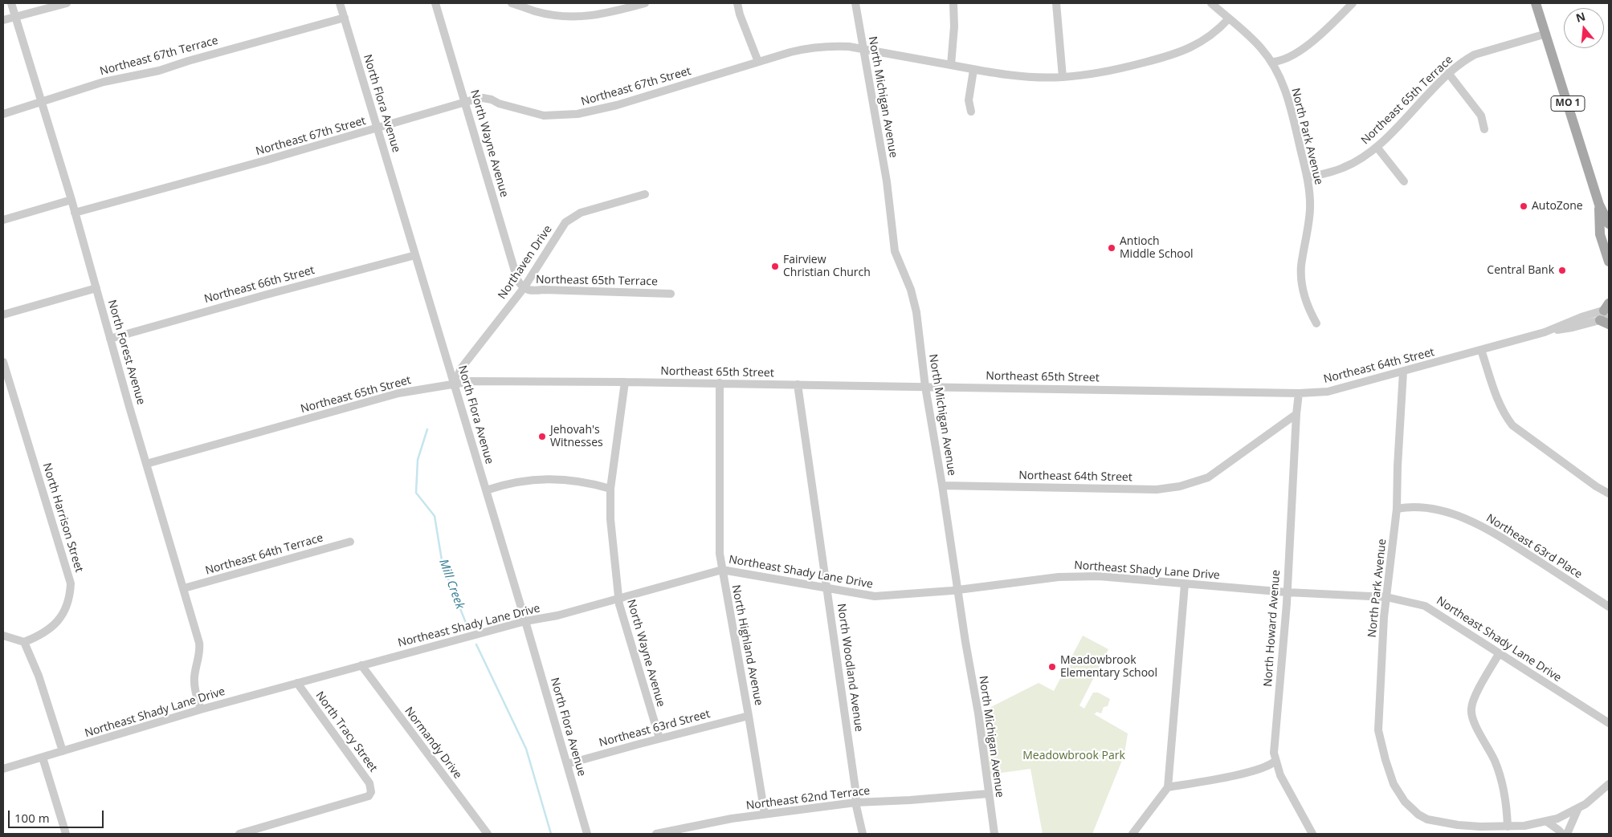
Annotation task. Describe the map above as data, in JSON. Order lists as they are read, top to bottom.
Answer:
{
  "streets": {
    "main road": ["MO 1"],
    "street": [
      "Northeast 67th Terrace",
      "Northeast 67th Street",
      "North Michigan Avenue",
      "Northeast 65th Terrace",
      "North Flora Avenue",
      "North Park Avenue",
      "North Wayne Avenue",
      "Northaven Drive",
      "Northeast 66th Street",
      "North Forest Avenue",
      "Northeast 64th Street",
      "Northeast 65th Street",
      "North Harrison Street",
      "Northeast 63rd Place",
      "Northeast 64th Terrace",
      "Northeast Shady Lane Drive",
      "North Howard Avenue",
      "North Highland Avenue",
      "North Woodland Avenue",
      "Northeast 63rd Street",
      "North Tracy Street",
      "Normandy Drive",
      "Northeast 62nd Terrace"
    ]
  },
  "crossings": [
    ["Northeast 67th Terrace", "North Flora Avenue"],
    ["Northeast 67th Terrace", "North Forest Avenue"],
    ["Northeast 67th Street", "North Michigan Avenue"],
    ["Northeast 67th Street", "North Flora Avenue"],
    ["Northeast 67th Street", "North Park Avenue"],
    ["Northeast 67th Street", "North Wayne Avenue"],
    ["Northeast 67th Street", "North Forest Avenue"],
    ["North Michigan Avenue", "Northeast 64th Street"],
    ["North Michigan Avenue", "Northeast 65th Street"],
    ["North Michigan Avenue", "Northeast Shady Lane Drive"],
    ["North Michigan Avenue", "Northeast 62nd Terrace"],
    ["Northeast 65th Terrace", "MO 1"],
    ["Northeast 65th Terrace", "North Park Avenue"],
    ["Northeast 65th Terrace", "North Wayne Avenue"],
    ["Northeast 65th Terrace", "Northaven Drive"],
    ["North Flora Avenue", "Northaven Drive"],
    ["North Flora Avenue", "Northeast 66th Street"],
    ["North Flora Avenue", "Northeast 65th Street"],
    ["North Flora Avenue", "Northeast Shady Lane Drive"],
    ["North Flora Avenue", "Northeast 63rd Street"],
    ["North Park Avenue", "Northeast 64th Street"],
    ["North Park Avenue", "Northeast 63rd Place"],
    ["North Park Avenue", "Northeast Shady Lane Drive"],
    ["North Wayne Avenue", "Northaven Drive"],
    ["North Wayne Avenue", "Northeast 65th Street"],
    ["North Wayne Avenue", "Northeast Shady Lane Drive"],
    ["North Wayne Avenue", "Northeast 63rd Street"],
    ["Northaven Drive", "Northeast 65th Street"],
    ["Northeast 66th Street", "North Forest Avenue"],
    ["North Forest Avenue", "Northeast 65th Street"],
    ["North Forest Avenue", "Northeast 64th Terrace"],
    ["North Forest Avenue", "Northeast Shady Lane Drive"],
    ["Northeast 64th Street", "Northeast 65th Street"],
    ["Northeast 64th Street", "North Howard Avenue"],
    ["Northeast 65th Street", "North Highland Avenue"],
    ["Northeast 65th Street", "North Woodland Avenue"],
    ["Northeast Shady Lane Drive", "North Howard Avenue"],
    ["Northeast Shady Lane Drive", "North Highland Avenue"],
    ["Northeast Shady Lane Drive", "North Woodland Avenue"],
    ["Northeast Shady Lane Drive", "North Tracy Street"],
    ["Northeast Shady Lane Drive", "Normandy Drive"],
    ["North Highland Avenue", "Northeast 63rd Street"],
    ["North Highland Avenue", "Northeast 62nd Terrace"],
    ["North Woodland Avenue", "Northeast 62nd Terrace"]
  ],
  "water": ["Mill Creek"],
  "parks": ["Meadowbrook Park"],
  "places": [
    "AutoZone",
    "Antioch Middle School",
    "Fairview Christian Church",
    "Central Bank",
    "Jehovah's Witnesses",
    "Meadowbrook Elementary School"
  ],
  "scale_bar": "100 m",
  "north": "top"
}
